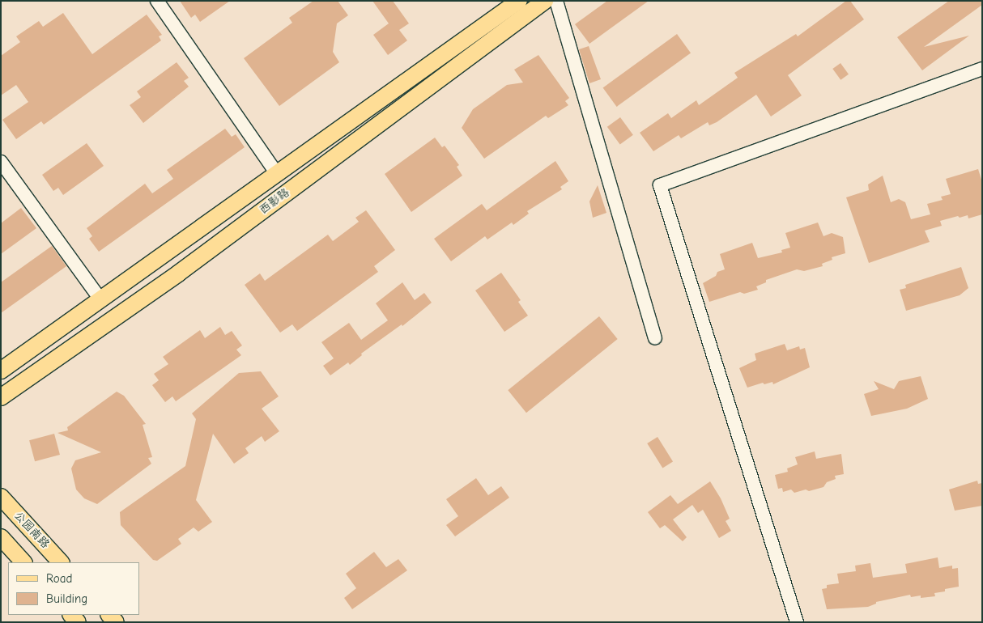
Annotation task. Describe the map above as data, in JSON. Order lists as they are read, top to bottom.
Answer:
{
  "streets": {
    "main road": ["西影路", "公园南路"]
  },
  "legend": ["Road", "Building"]
}
